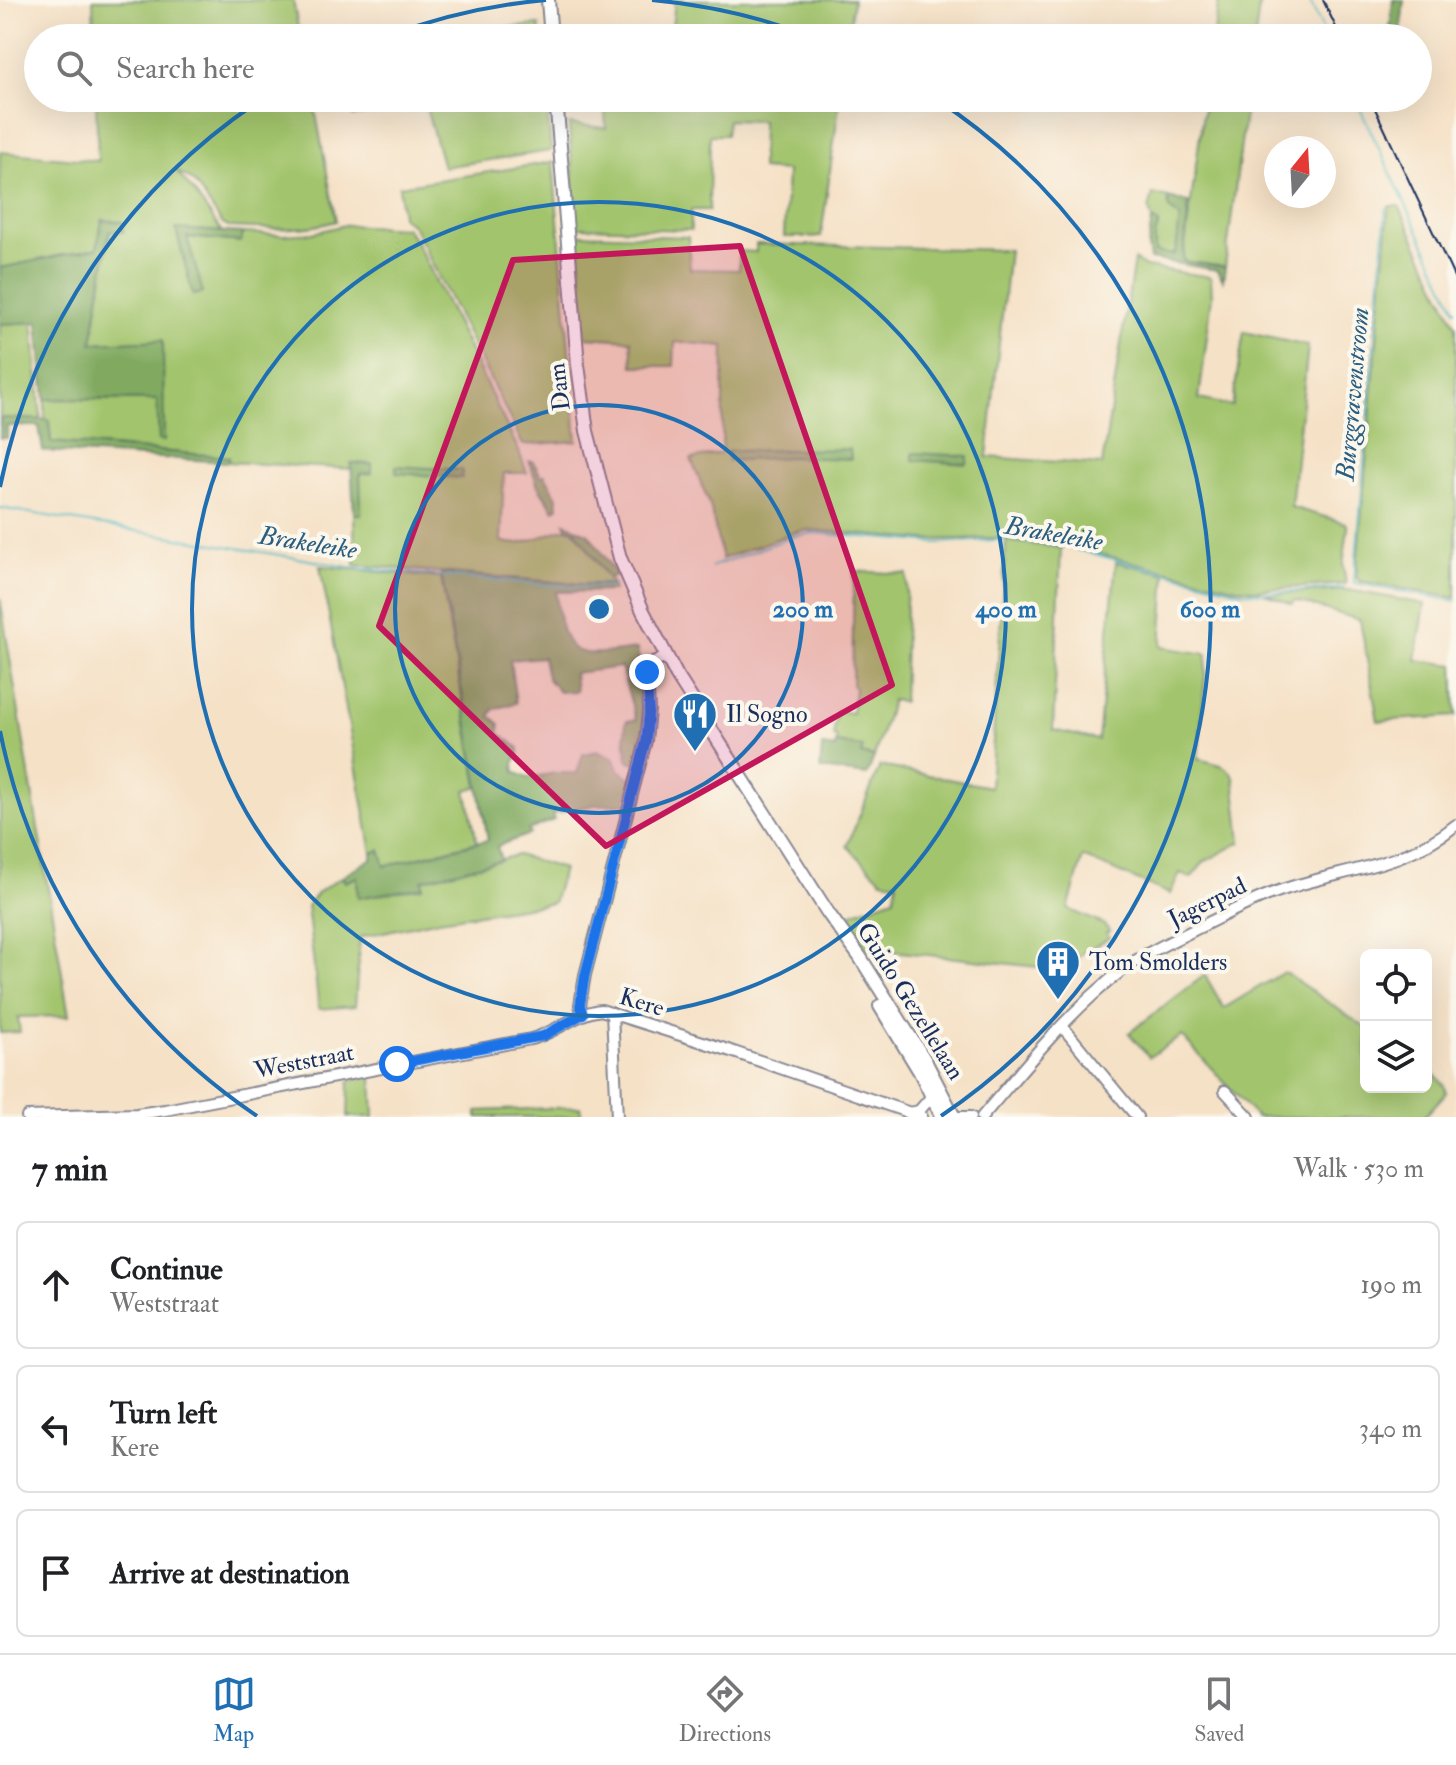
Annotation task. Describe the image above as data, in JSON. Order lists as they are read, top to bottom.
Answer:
{
  "streets": {
    "main road": ["Dam", "Guido Gezellelaan"],
    "street": ["Jagerpad", "Kere", "Weststraat"]
  },
  "crossings": [
    ["Dam", "Guido Gezellelaan"],
    ["Dam", "Kere"],
    ["Guido Gezellelaan", "Kere"],
    ["Kere", "Weststraat"]
  ],
  "water": ["Burggravenstroom", "Brakeleike"],
  "places": {
    "restaurant": ["Il Sogno"],
    "building": ["Tom Smolders"]
  },
  "north": "top",
  "page": {
    "search": "Search here",
    "heading": ["7 min", "Walk · 530 m"],
    "list": [
      ["Continue", "Weststraat", "190 m"],
      ["Turn left", "Kere", "340 m"],
      "Arrive at destination"
    ],
    "nav": ["Map", "Directions", "Saved"]
  },
  "rings": ["200 m", "400 m", "600 m"]
}
